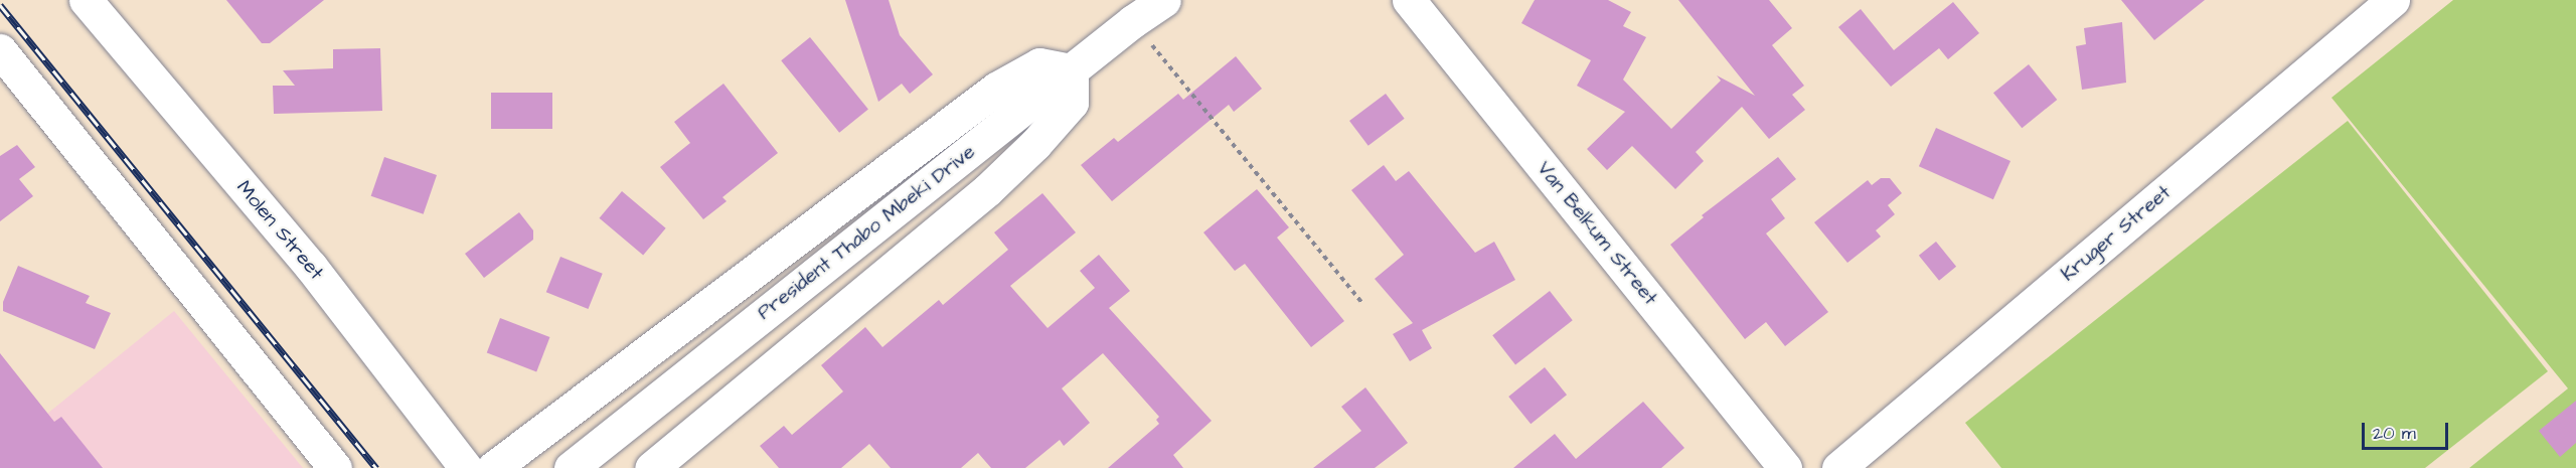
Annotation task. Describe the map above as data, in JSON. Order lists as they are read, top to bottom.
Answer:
{
  "streets": {
    "street": [
      "Molen Street",
      "President Thabo Mbeki Drive",
      "Van Belkum Street",
      "Kruger Street"
    ]
  },
  "scale_bar": "20 m"
}
